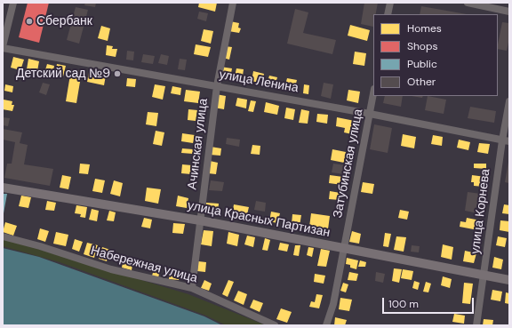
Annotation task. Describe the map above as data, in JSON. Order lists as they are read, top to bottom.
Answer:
{
  "streets": {
    "main road": ["улица Красных Партизан"],
    "street": [
      "улица Ленина",
      "Ачинская улица",
      "Затубинская улица",
      "улица Корнева",
      "Набережная улица"
    ]
  },
  "crossings": [
    ["улица Ленина", "Ачинская улица"],
    ["улица Ленина", "Затубинская улица"],
    ["улица Ленина", "улица Корнева"],
    ["Ачинская улица", "улица Красных Партизан"],
    ["Ачинская улица", "Набережная улица"],
    ["Затубинская улица", "улица Красных Партизан"],
    ["улица Корнева", "улица Красных Партизан"]
  ],
  "places": ["Сбербанк", "Детский сад №9"],
  "legend": [
    "Homes",
    "Shops",
    "Public",
    "Other"
  ],
  "scale_bar": "100 m"
}
